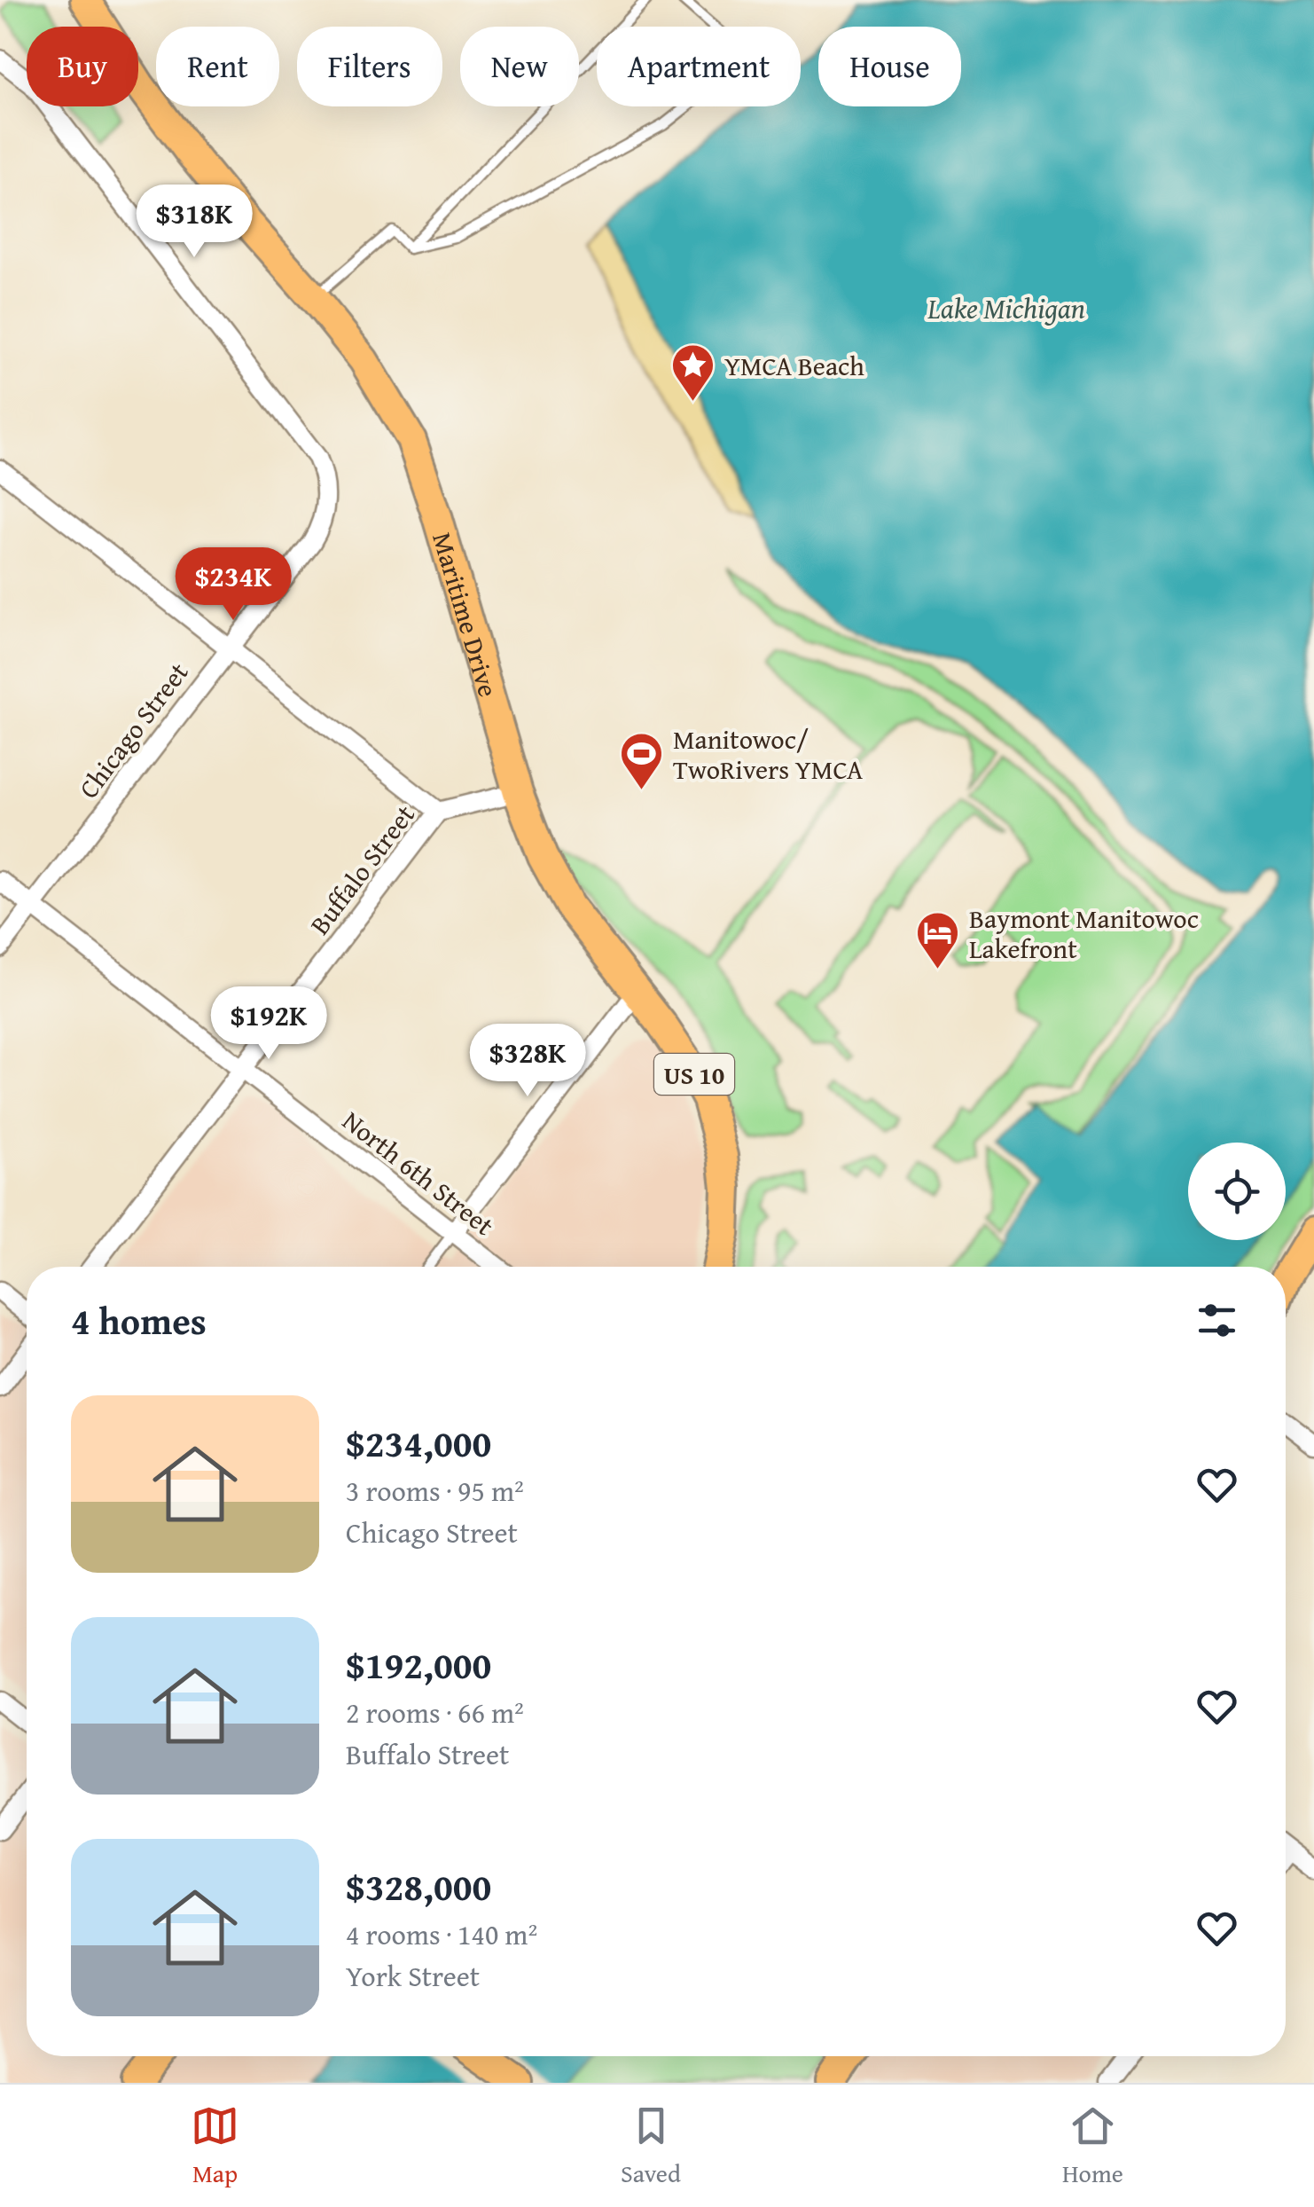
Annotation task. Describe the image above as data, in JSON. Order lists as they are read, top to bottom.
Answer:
{
  "streets": {
    "main road": ["Maritime Drive", "US 10"],
    "street": ["Chicago Street", "Buffalo Street", "North 6th Street"]
  },
  "crossings": [
    ["Maritime Drive", "Buffalo Street"],
    ["Chicago Street", "North 6th Street"],
    ["Buffalo Street", "North 6th Street"]
  ],
  "water": ["Lake Michigan"],
  "places": {
    "place": ["YMCA Beach"],
    "sports": ["Manitowoc/ TwoRivers YMCA"],
    "hotel": ["Baymont Manitowoc Lakefront"]
  },
  "page": {
    "chip": [
      "Buy",
      "Rent",
      "Filters",
      "New",
      "Apartment",
      "House"
    ],
    "price": [
      "$318K",
      "$234K",
      "$192K",
      "$328K"
    ],
    "heading": "4 homes",
    "list": [
      {
        "name": "$234,000",
        "note": "3 rooms · 95 m² · Chicago Street"
      },
      {
        "name": "$192,000",
        "note": "2 rooms · 66 m² · Buffalo Street"
      },
      {
        "name": "$328,000",
        "note": "4 rooms · 140 m² · York Street"
      }
    ],
    "tabs": ["Map", "Saved", "Home"]
  }
}
